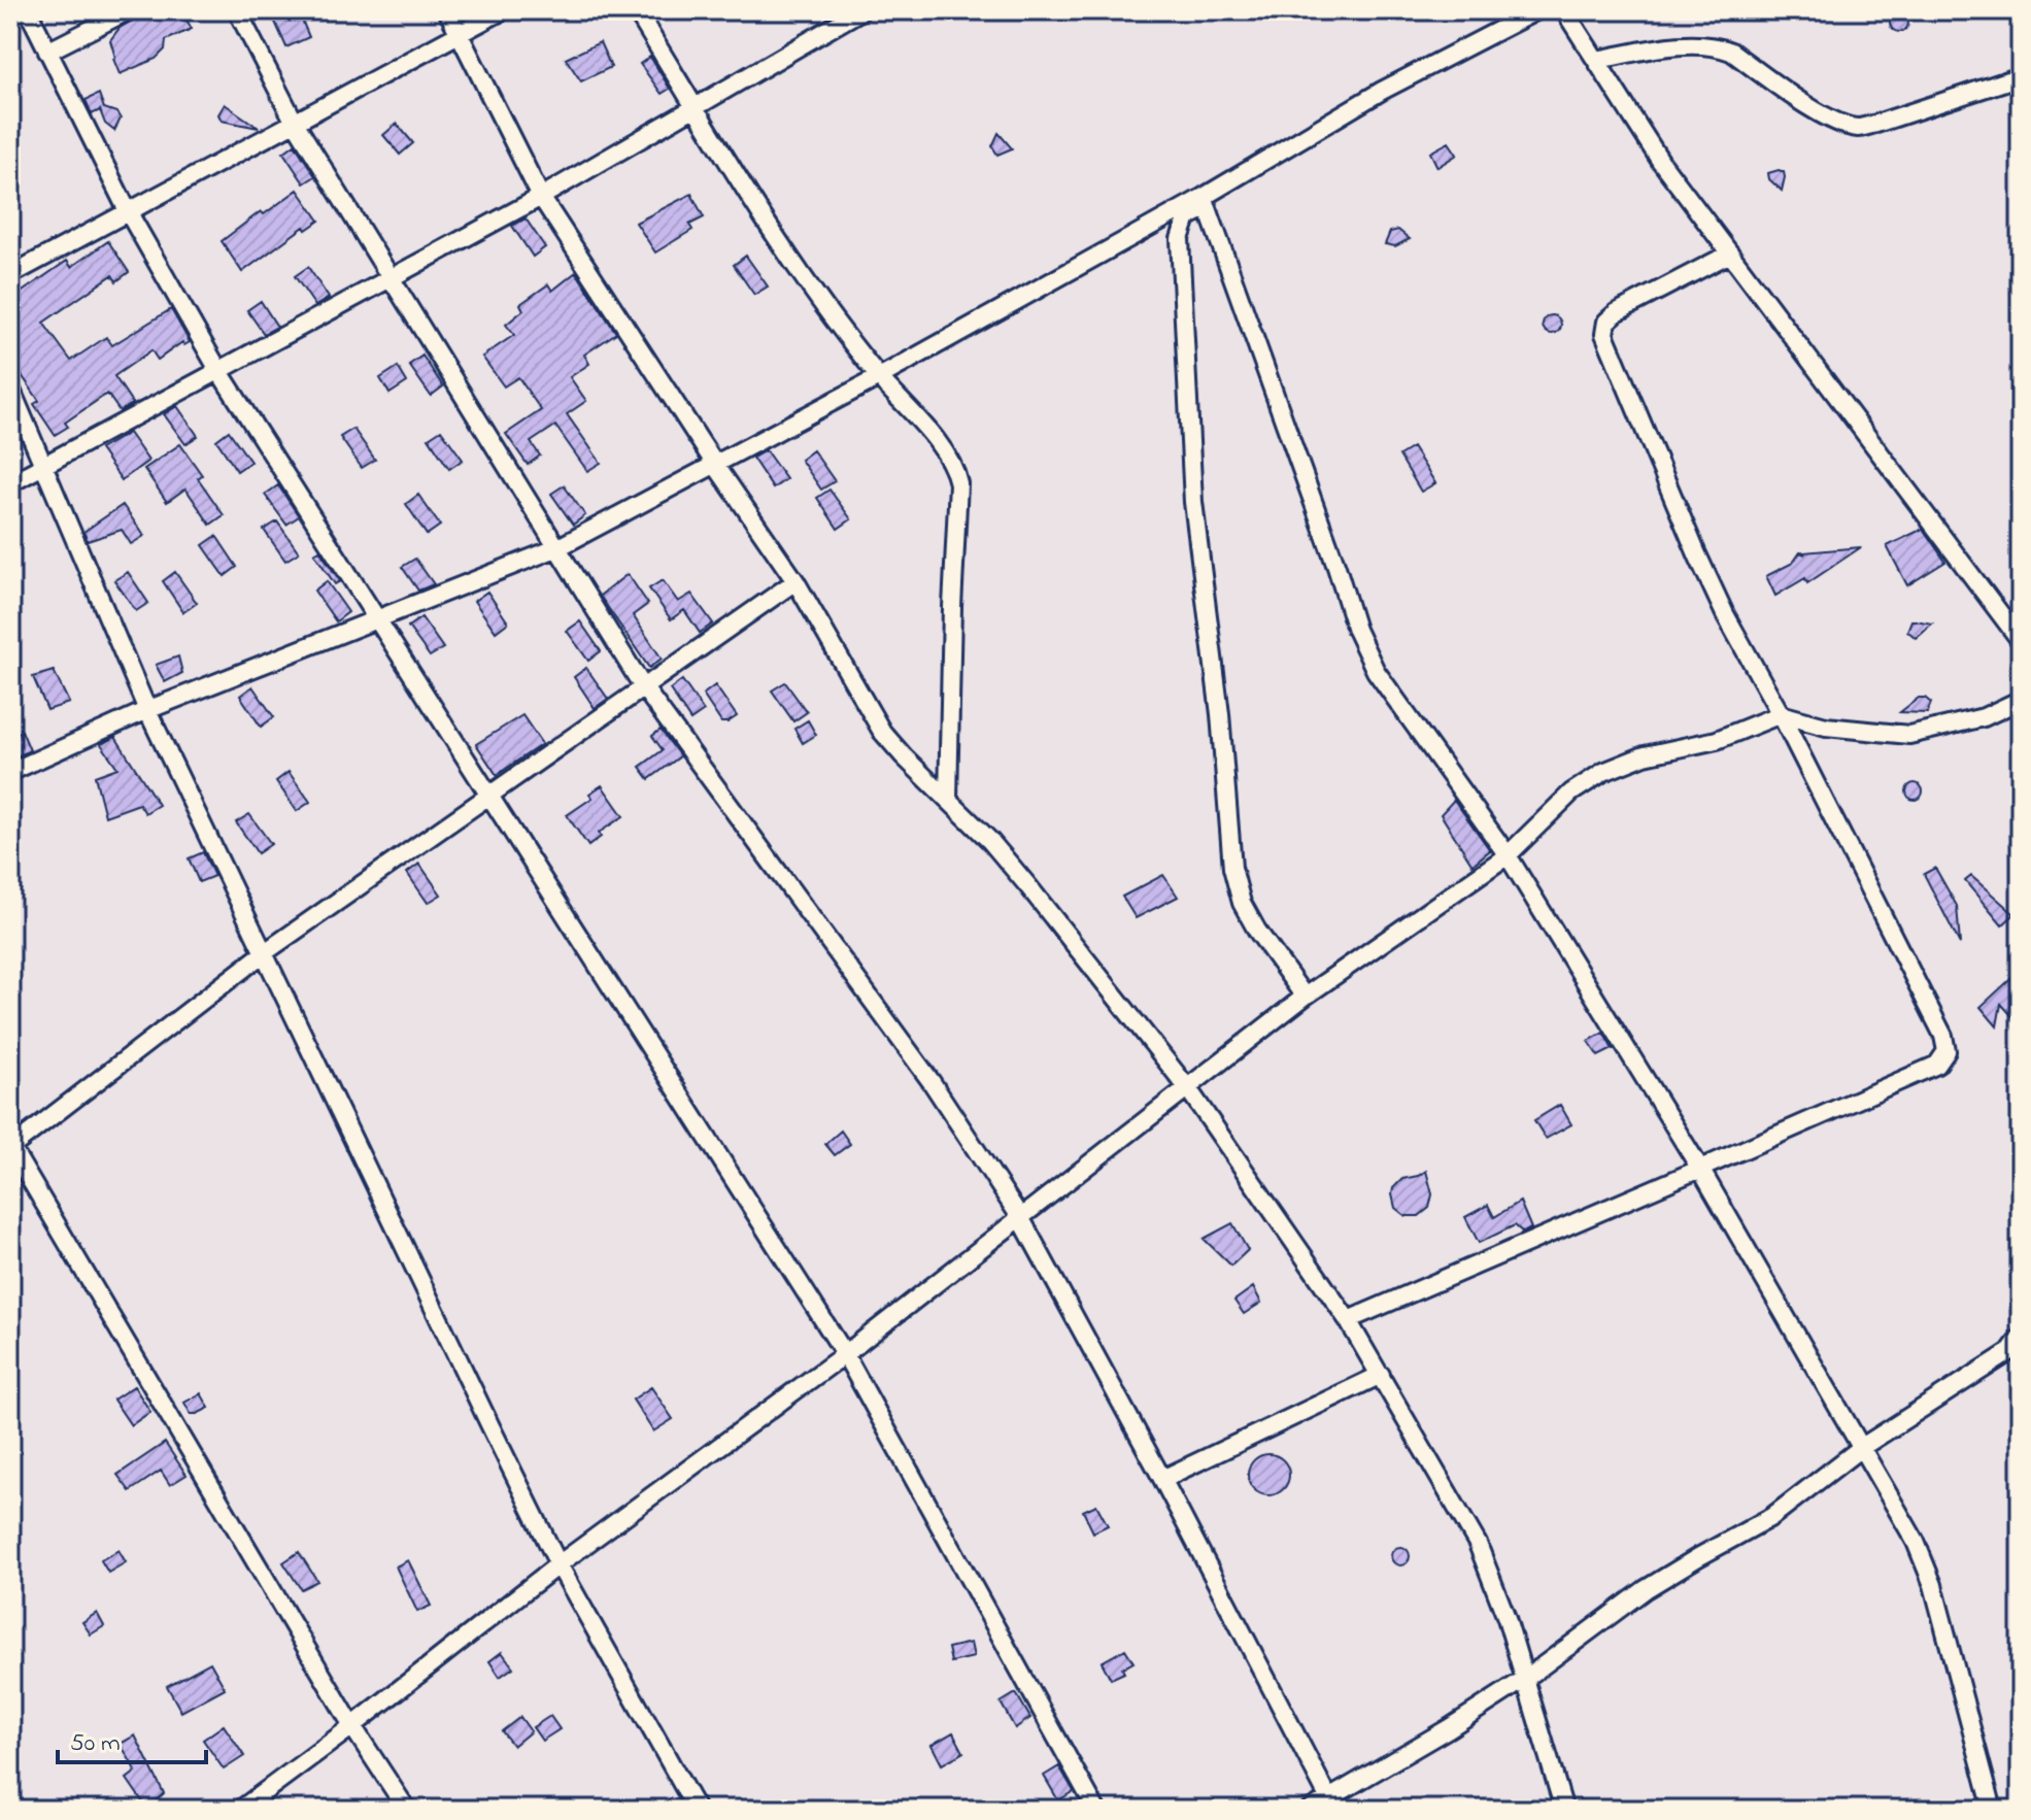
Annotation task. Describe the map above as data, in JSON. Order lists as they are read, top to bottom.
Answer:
{
  "scale_bar": "50 m"
}
